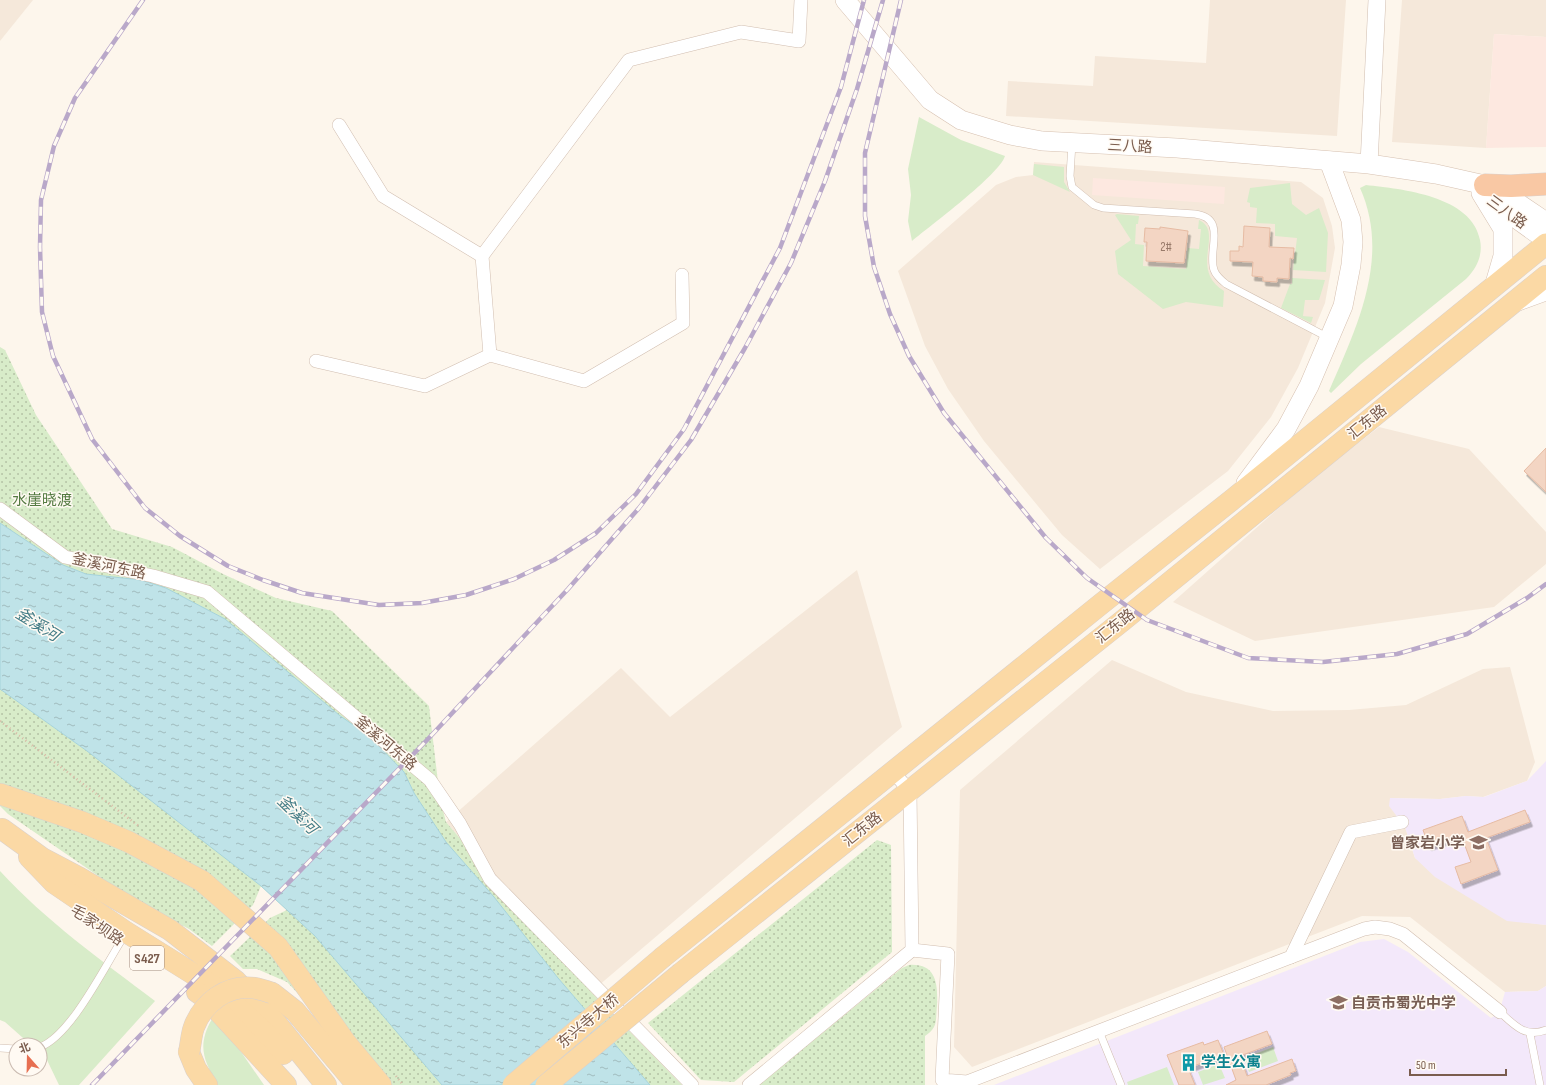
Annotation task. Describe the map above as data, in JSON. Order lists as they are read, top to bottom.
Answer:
{
  "streets": {
    "main road": [
      "三八路",
      "汇东路",
      "毛家坝路",
      "S427",
      "东兴寺大桥"
    ],
    "street": ["釜溪河东路"]
  },
  "crossings": [
    ["汇东路", "东兴寺大桥"],
    ["毛家坝路", "S427"]
  ],
  "water": ["釜溪河"],
  "parks": ["水崖晓渡"],
  "places": {
    "school or university": ["曾家岩小学", "自贡市蜀光中学"],
    "building": ["学生公寓"]
  },
  "house_numbers": ["2#"],
  "scale_bar": "50 m",
  "north": "top"
}
